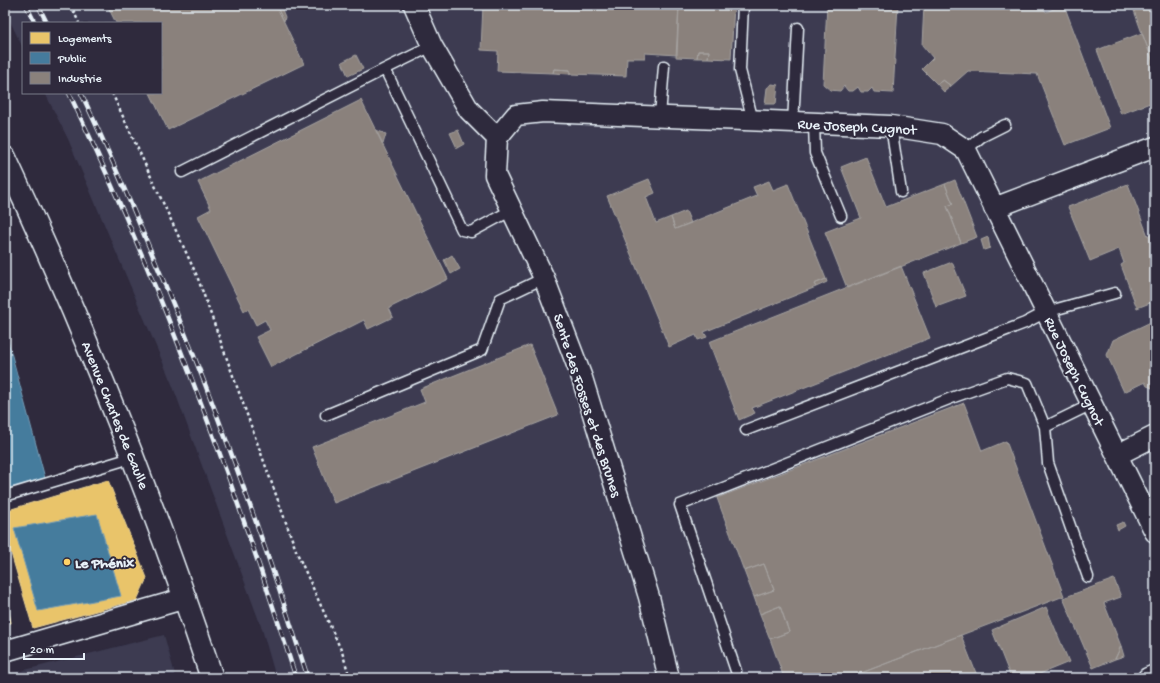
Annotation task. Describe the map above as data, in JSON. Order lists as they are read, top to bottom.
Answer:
{
  "streets": {
    "main road": ["Avenue Charles de Gaulle"],
    "street": ["Rue Joseph Cugnot", "Sente des Fosses et des Brunes"]
  },
  "crossings": [
    ["Rue Joseph Cugnot", "Sente des Fosses et des Brunes"]
  ],
  "places": ["Le Phénix"],
  "legend": ["Logements", "Public", "Industrie"],
  "scale_bar": "20 m"
}
